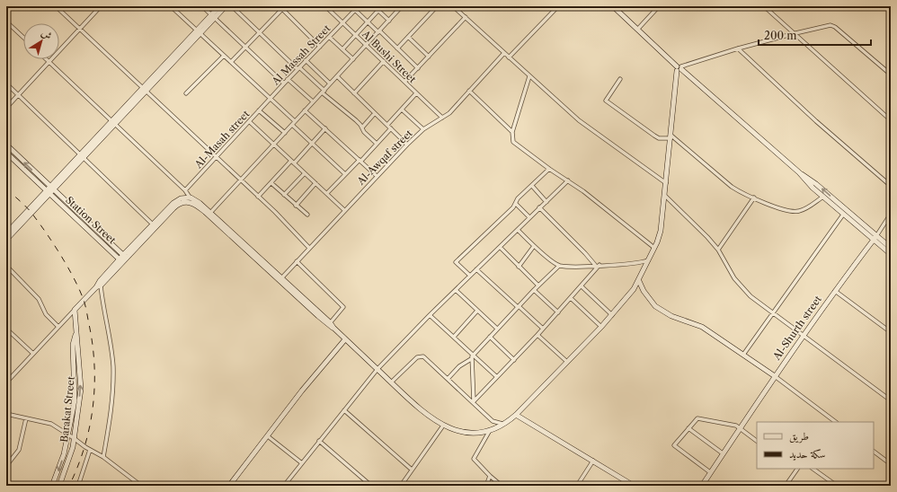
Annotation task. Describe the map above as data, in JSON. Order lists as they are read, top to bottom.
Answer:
{
  "streets": {
    "main road": ["Station Street", "Al-Shurth street", "Barakat Street"],
    "street": [
      "Al Massah Street",
      "Al Bushi Street",
      "Al-Masah street",
      "Al-Awqaf street"
    ]
  },
  "crossings": [
    ["Al Massah Street", "Al Bushi Street"],
    ["Al Massah Street", "Al-Masah street"],
    ["Al Bushi Street", "Al-Awqaf street"]
  ],
  "legend": ["طريق", "سكة حديد"],
  "scale_bar": "200 m",
  "north": "top right"
}
